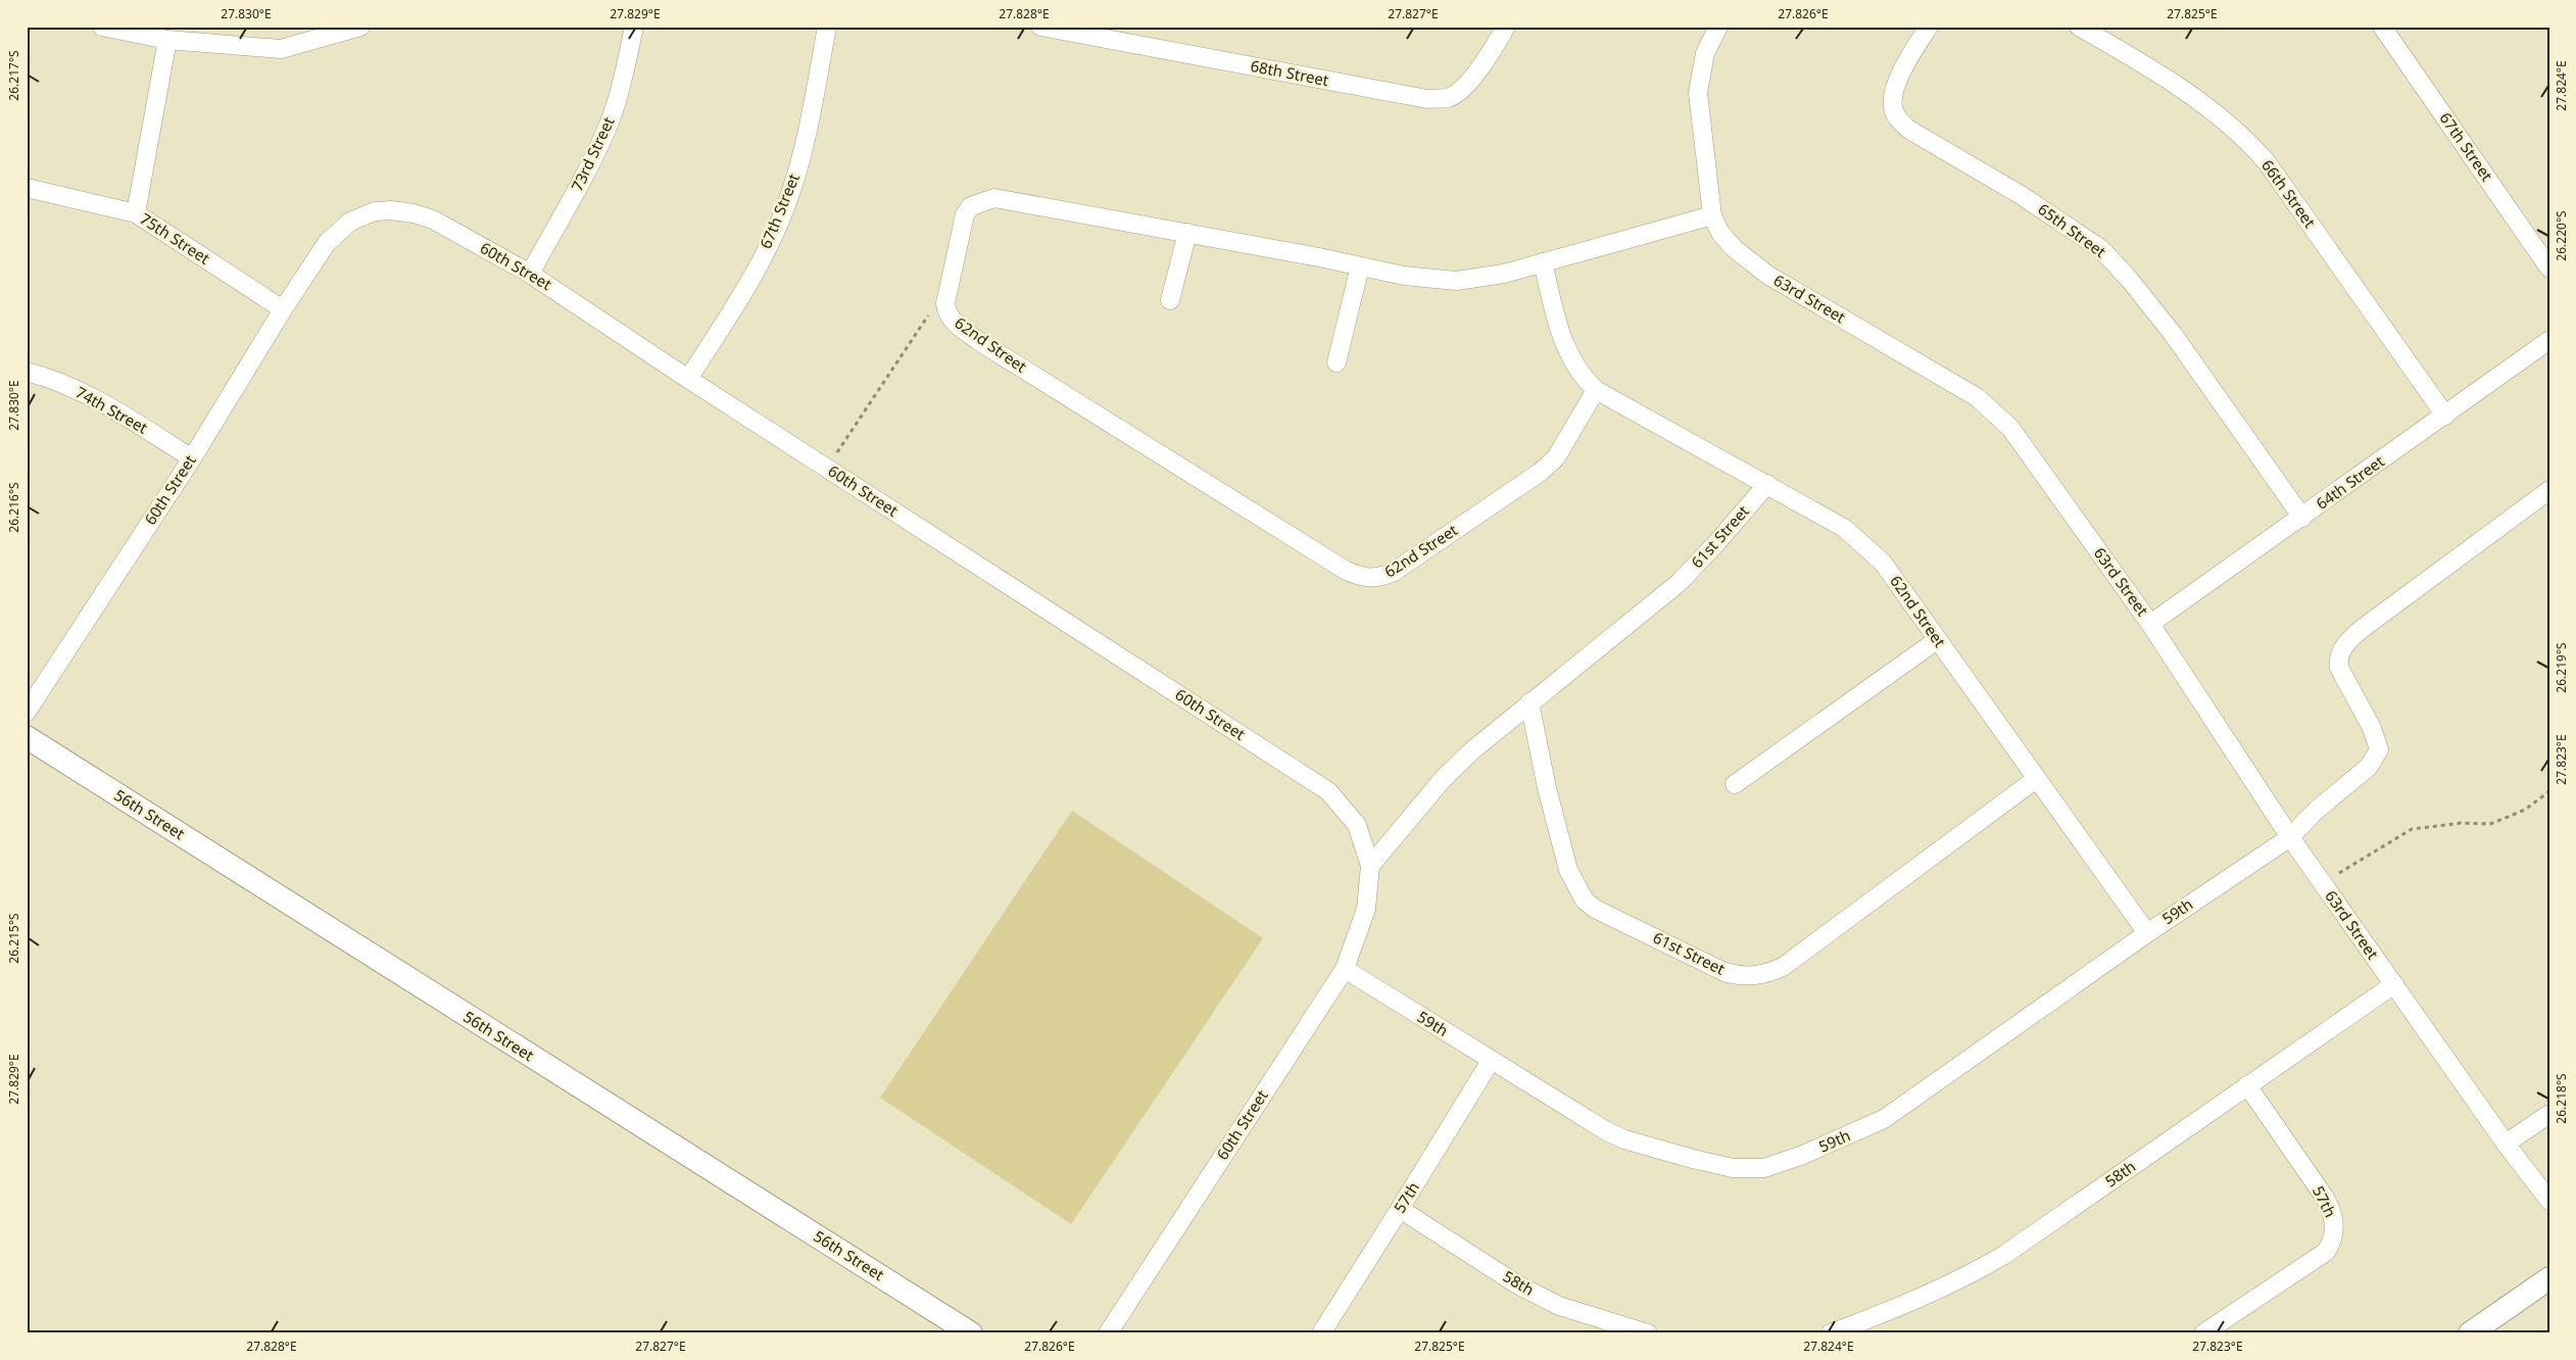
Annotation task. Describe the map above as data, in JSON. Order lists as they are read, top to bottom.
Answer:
{
  "streets": {
    "street": [
      "68th Street",
      "67th Street",
      "73rd Street",
      "66th Street",
      "65th Street",
      "75th Street",
      "60th Street",
      "63rd Street",
      "62nd Street",
      "74th Street",
      "64th Street",
      "61st Street",
      "56th Street",
      "59th",
      "58th",
      "57th"
    ]
  },
  "crossings": [
    ["67th Street", "60th Street"],
    ["73rd Street", "60th Street"],
    ["66th Street", "64th Street"],
    ["65th Street", "64th Street"],
    ["75th Street", "60th Street"],
    ["60th Street", "74th Street"],
    ["60th Street", "61st Street"],
    ["60th Street", "59th"],
    ["63rd Street", "62nd Street"],
    ["63rd Street", "64th Street"],
    ["63rd Street", "59th"],
    ["63rd Street", "58th"],
    ["62nd Street", "61st Street"],
    ["62nd Street", "59th"],
    ["59th", "57th"],
    ["58th", "57th"]
  ],
  "coordinates": [
    "27.830°E",
    "27.829°E",
    "27.828°E",
    "27.827°E",
    "27.826°E",
    "27.825°E",
    "26.217°S",
    "27.824°E",
    "26.220°S",
    "26.216°S",
    "26.219°S",
    "27.823°E",
    "26.215°S",
    "26.218°S"
  ]
}
